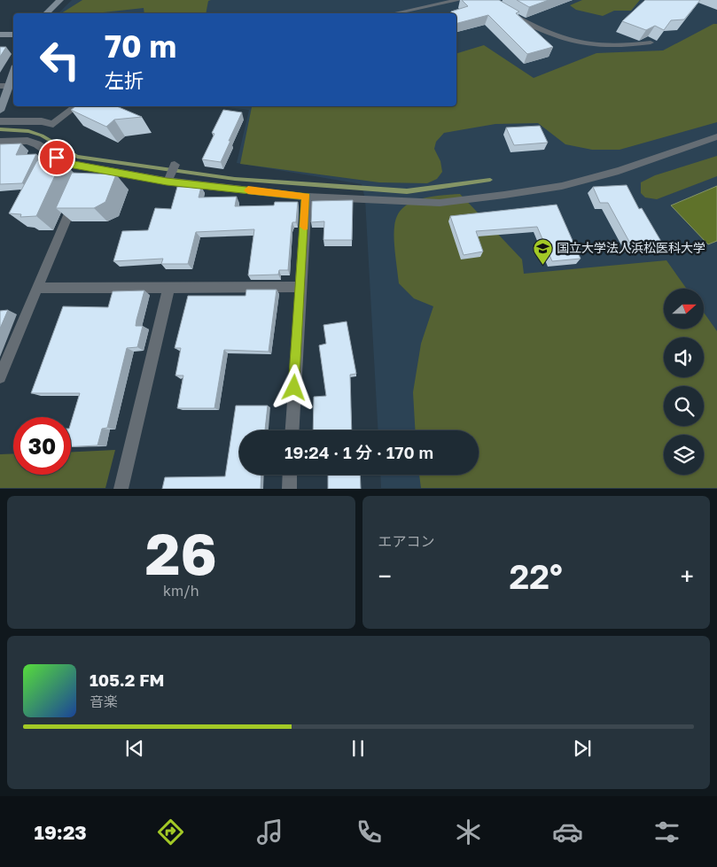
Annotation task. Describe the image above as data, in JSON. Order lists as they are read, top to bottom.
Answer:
{
  "places": {
    "school or university": ["国立大学法人浜松医科大学"]
  },
  "north": "right",
  "page": {
    "turn": ["70 m", "左折"],
    "limit": "30",
    "trip": "19:24 · 1 分 · 170 m",
    "tile": [
      ["26", "km/h"],
      "エアコン"
    ],
    "heat": ["−", "22°", "+"],
    "song": ["105.2 FM", "音楽"],
    "tabs": "19:23"
  }
}
